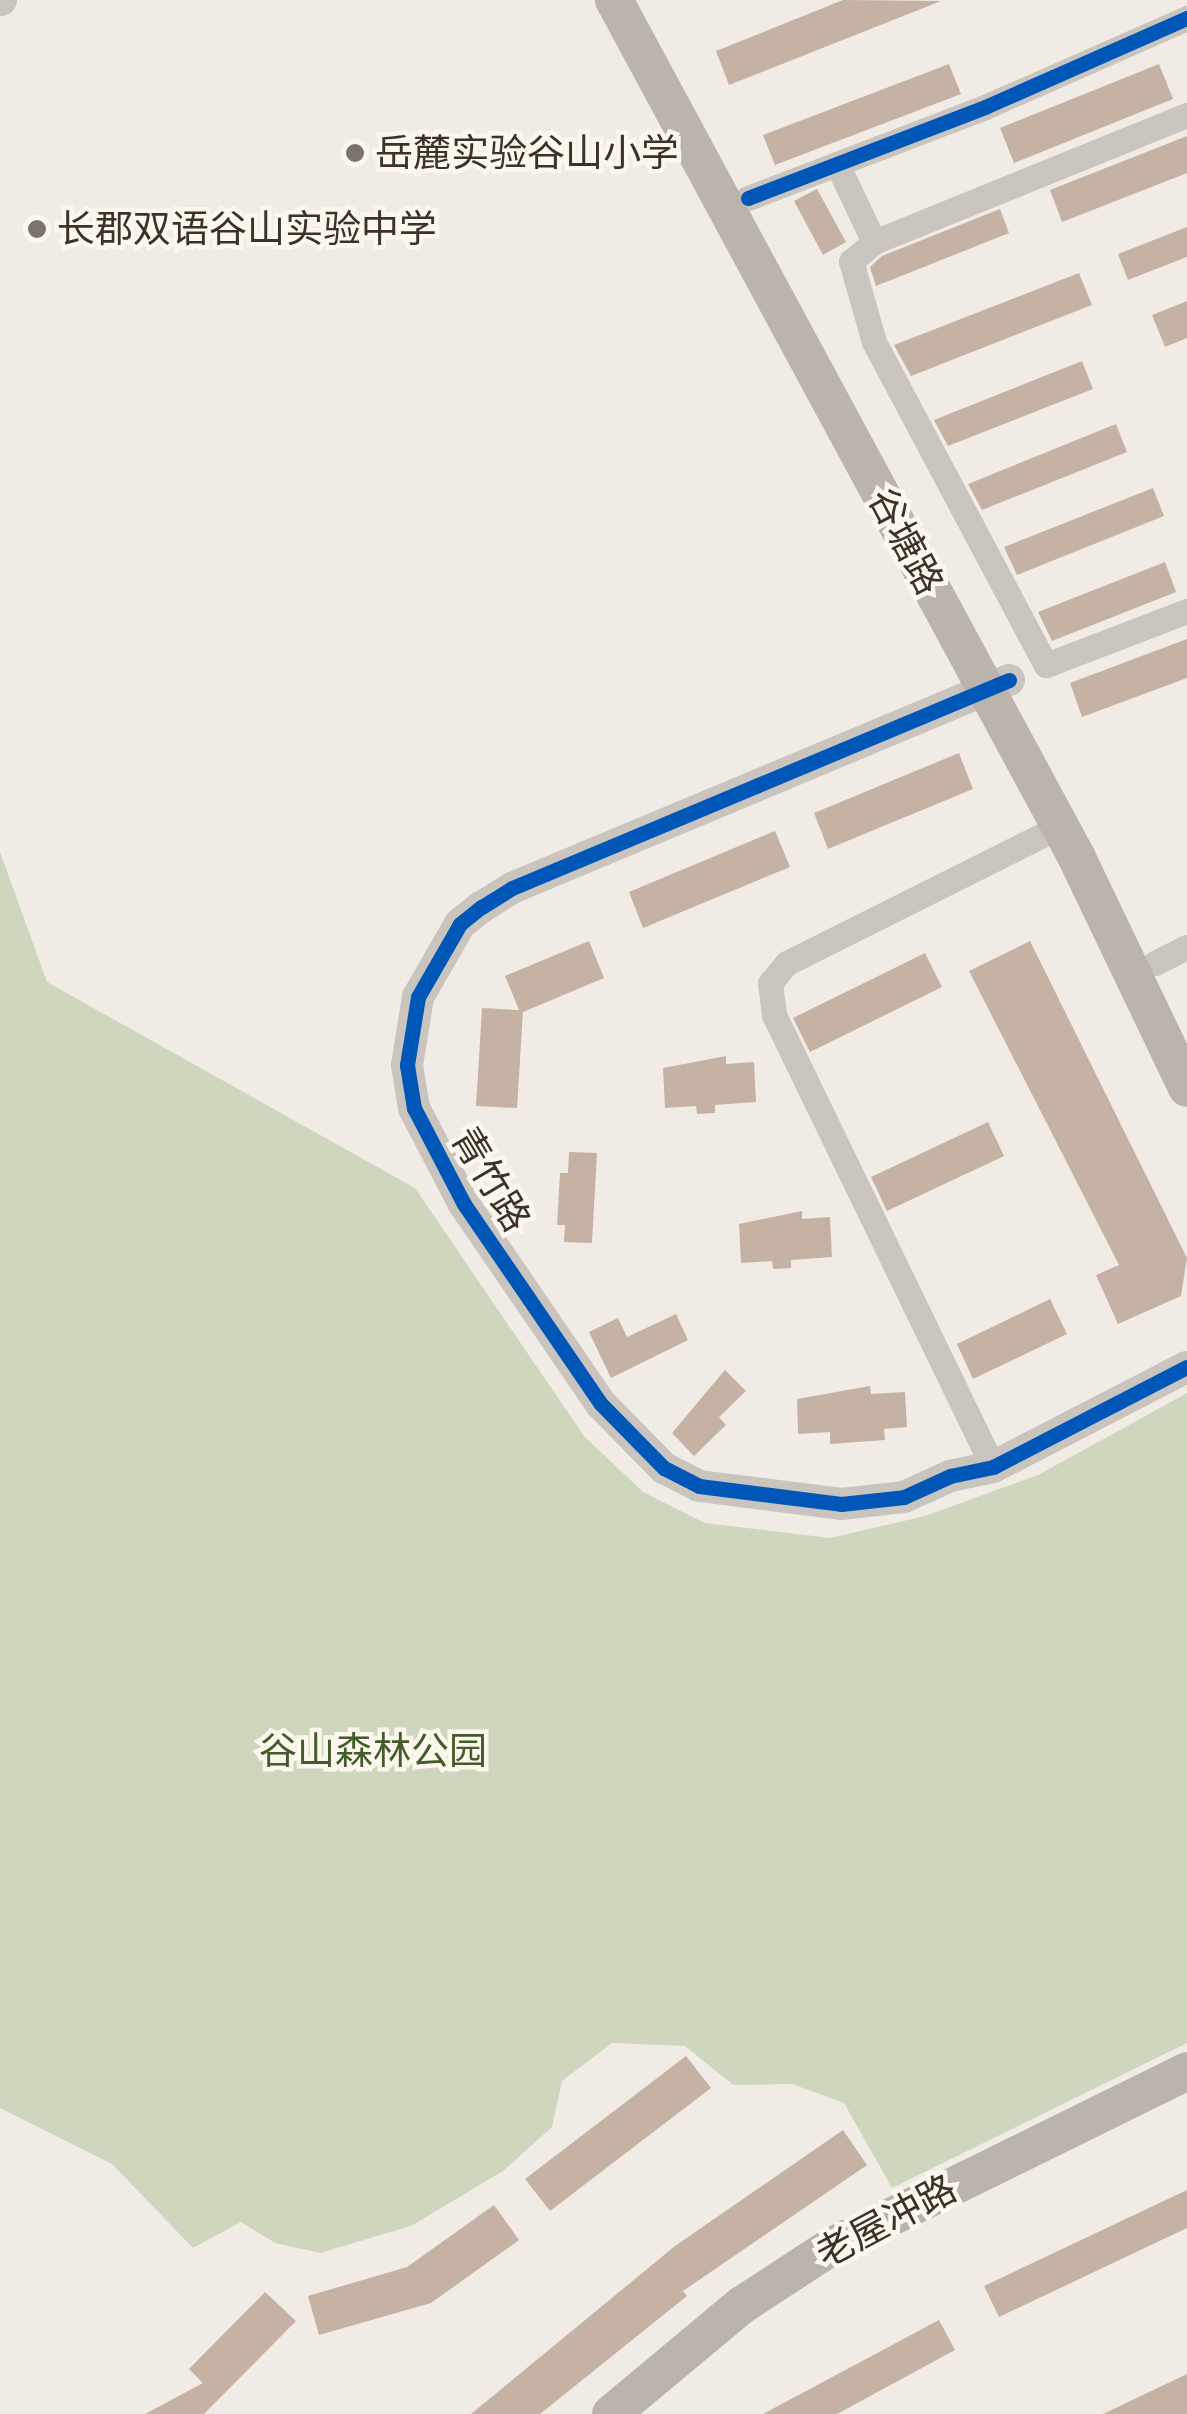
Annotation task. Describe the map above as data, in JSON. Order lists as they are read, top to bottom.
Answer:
{
  "streets": {
    "main road": ["谷塘路", "老屋冲路"],
    "street": ["青竹路"]
  },
  "crossings": [
    ["谷塘路", "青竹路"]
  ],
  "parks": ["谷山森林公园"],
  "places": ["岳麓实验谷山小学", "长郡双语谷山实验中学"]
}
